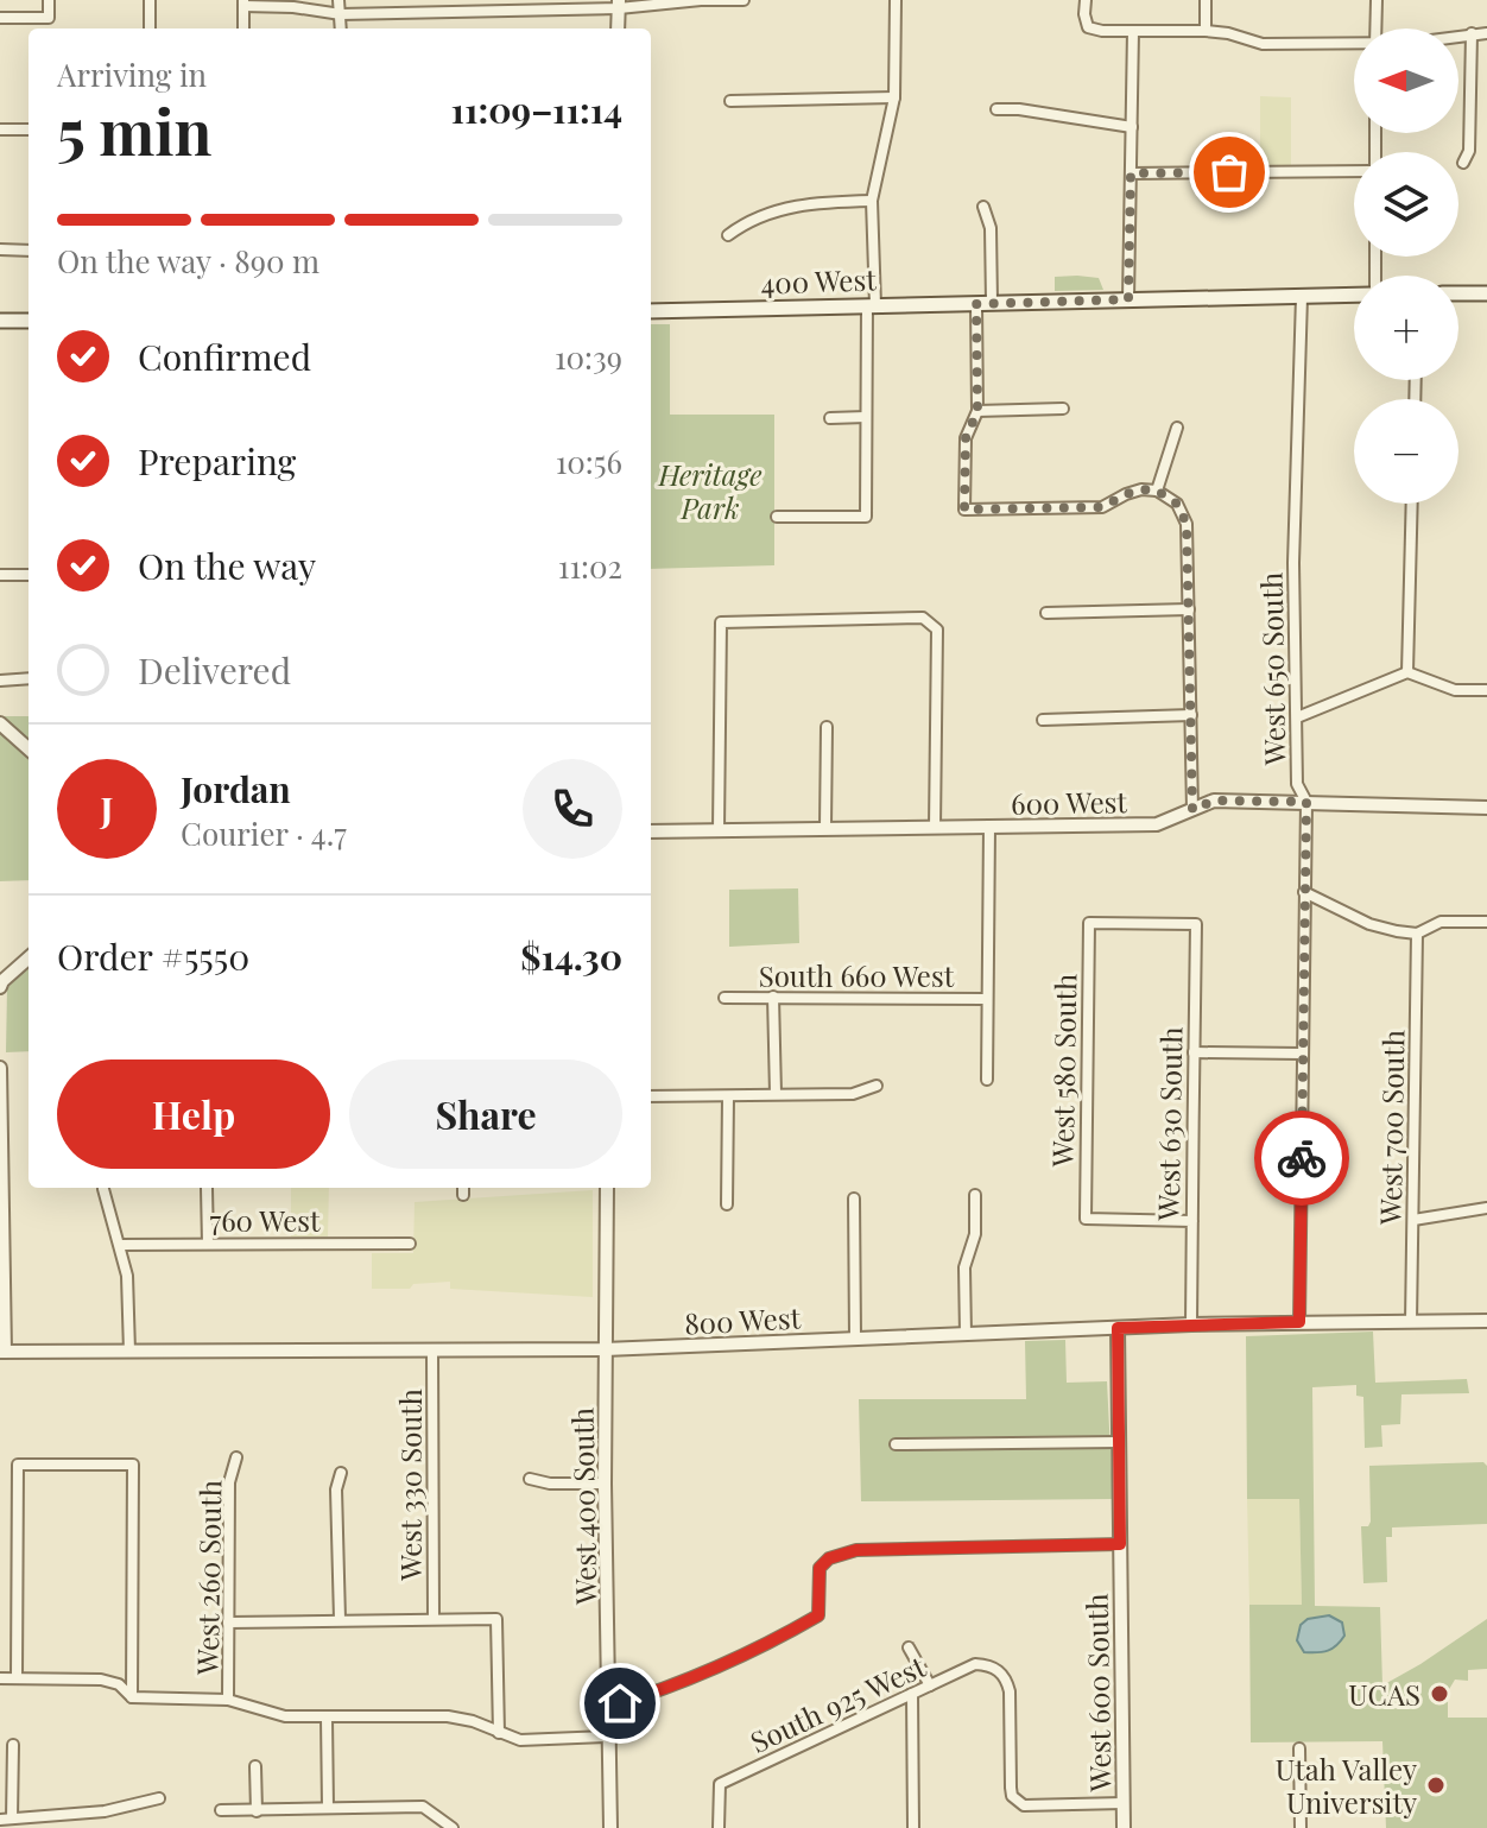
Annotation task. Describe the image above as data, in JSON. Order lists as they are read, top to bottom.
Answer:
{
  "streets": {
    "main road": ["400 West"],
    "street": [
      "West 650 South",
      "600 West",
      "South 660 West",
      "West 580 South",
      "West 630 South",
      "West 700 South",
      "760 West",
      "800 West",
      "West 330 South",
      "West 400 South",
      "West 260 South",
      "West 600 South",
      "South 925 West"
    ]
  },
  "crossings": [
    ["400 West", "West 650 South"],
    ["West 650 South", "600 West"],
    ["West 650 South", "800 West"],
    ["West 580 South", "West 630 South"],
    ["West 630 South", "800 West"],
    ["West 700 South", "800 West"],
    ["800 West", "West 330 South"],
    ["800 West", "West 400 South"],
    ["800 West", "West 600 South"],
    ["West 600 South", "South 925 West"]
  ],
  "parks": ["Heritage Park"],
  "places": ["UCAS", "Utah Valley University"],
  "north": "left",
  "page": {
    "map_buttons": ["+", "−"],
    "heading": ["5 min", "Arriving in", "11:09–11:14"],
    "panel": [
      "Jordan",
      "Courier · 4.7",
      "Order #5550",
      "$14.30"
    ],
    "bar": "On the way · 890 m",
    "list": [
      ["Confirmed", "10:39"],
      ["Preparing", "10:56"],
      ["On the way", "11:02"],
      "Delivered"
    ],
    "round": "J",
    "buttons": ["Help", "Share"]
  }
}
